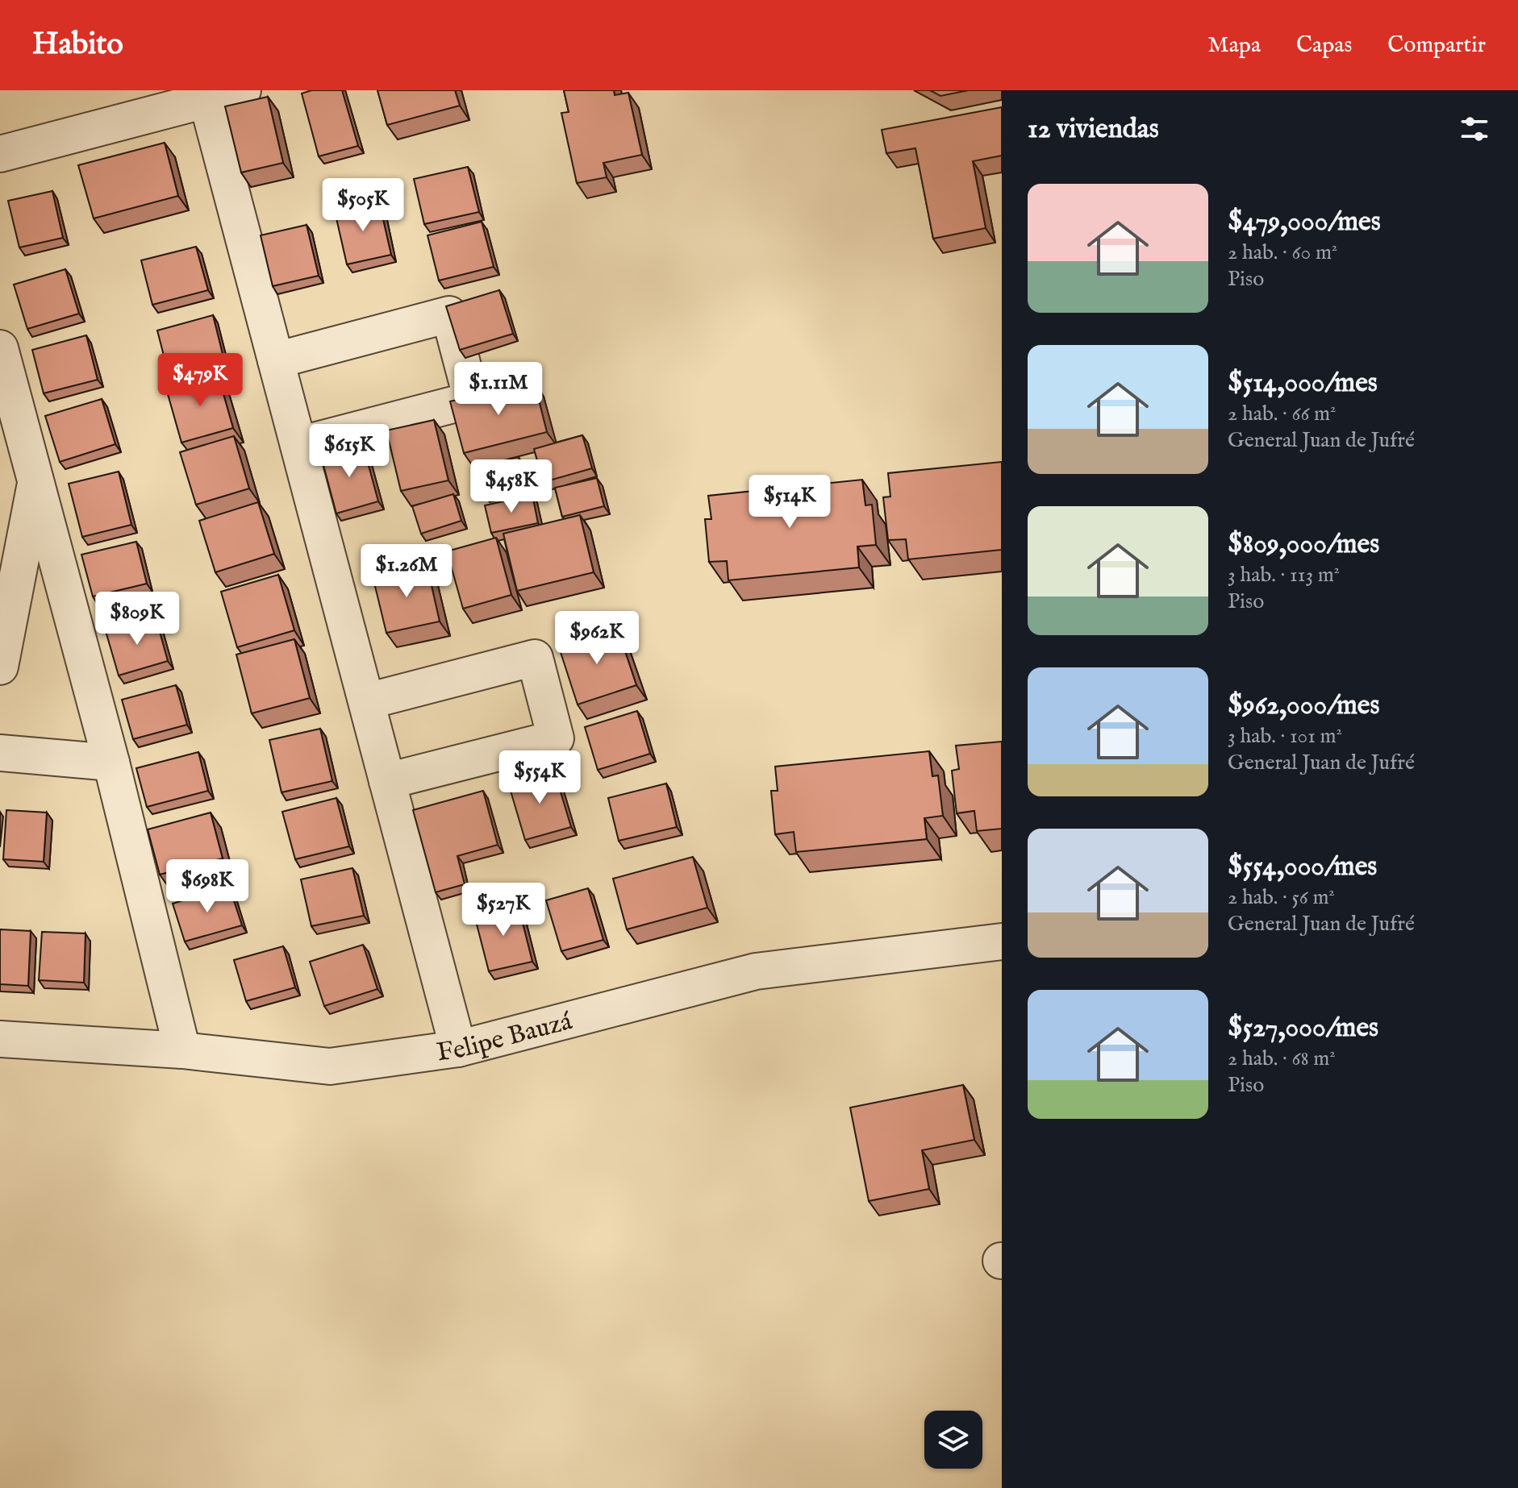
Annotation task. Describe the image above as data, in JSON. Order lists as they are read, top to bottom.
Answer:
{
  "streets": {
    "street": ["Felipe Bauzá"]
  },
  "page": {
    "header": "Habito",
    "nav": ["Mapa", "Capas", "Compartir"],
    "heading": "12 viviendas",
    "list": [
      {
        "name": "$479,000/mes",
        "note": "2 hab. · 60 m² · Piso"
      },
      {
        "name": "$514,000/mes",
        "note": "2 hab. · 66 m² · General Juan de Jufré"
      },
      {
        "name": "$809,000/mes",
        "note": "3 hab. · 113 m² · Piso"
      },
      {
        "name": "$962,000/mes",
        "note": "3 hab. · 101 m² · General Juan de Jufré"
      },
      {
        "name": "$554,000/mes",
        "note": "2 hab. · 56 m² · General Juan de Jufré"
      },
      {
        "name": "$527,000/mes",
        "note": "2 hab. · 68 m² · Piso"
      }
    ],
    "price": [
      "$505K",
      "$479K",
      "$1.11M",
      "$615K",
      "$458K",
      "$514K",
      "$1.26M",
      "$809K",
      "$962K",
      "$554K",
      "$698K",
      "$527K"
    ]
  }
}
